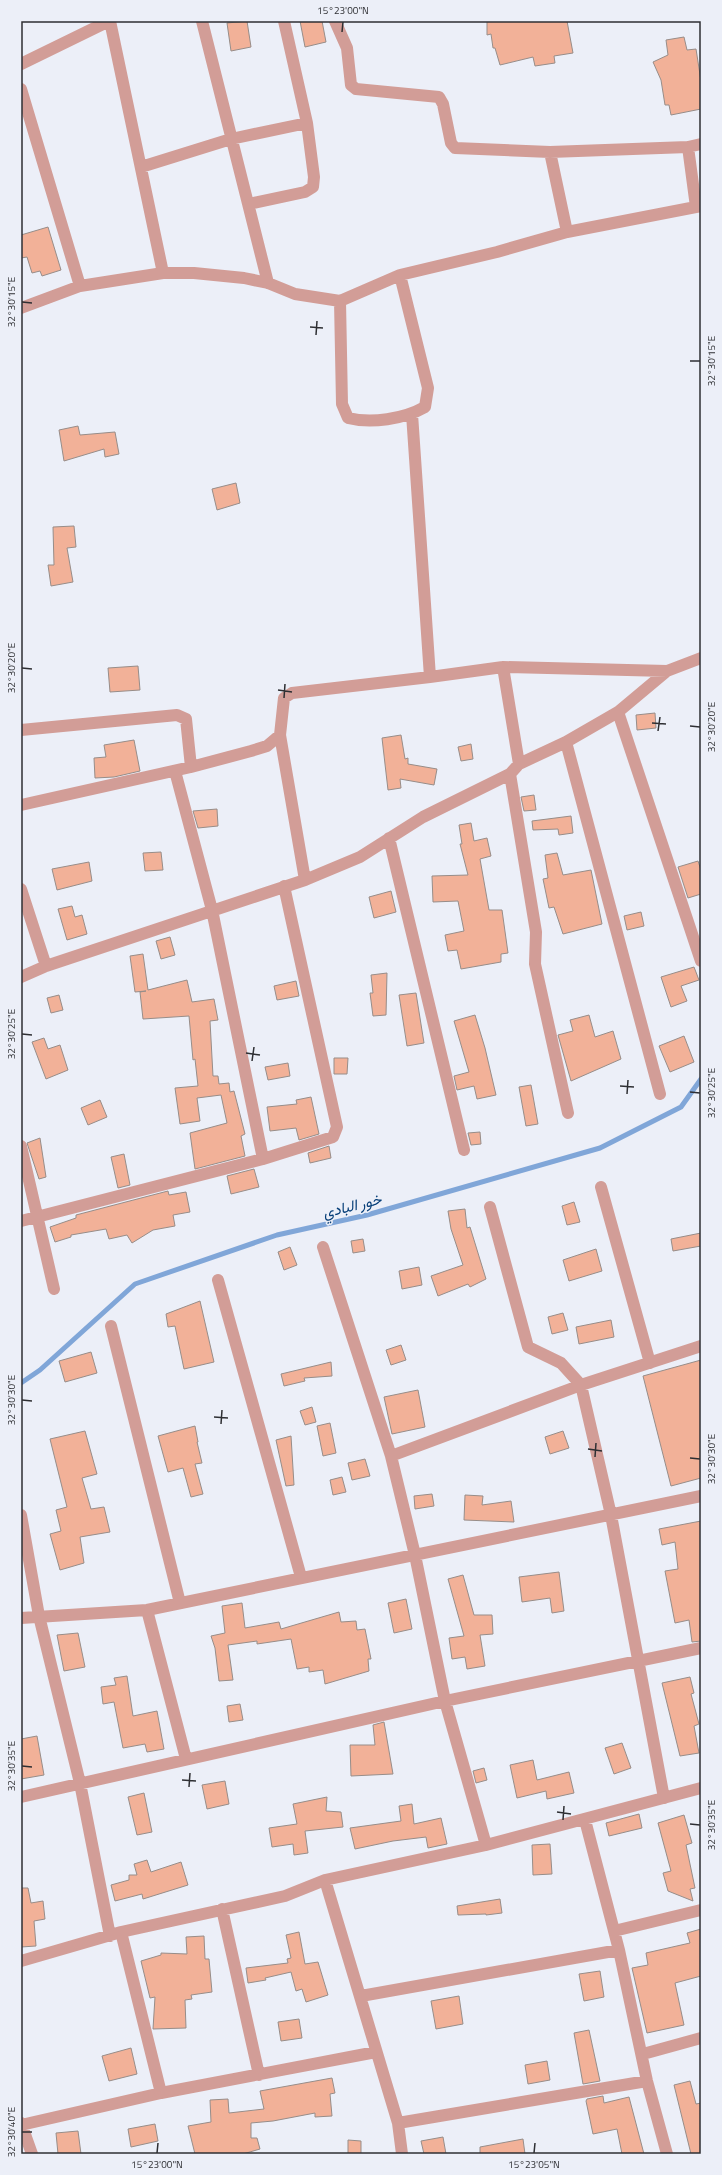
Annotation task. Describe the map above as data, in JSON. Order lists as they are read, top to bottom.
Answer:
{
  "water": ["خور البادي"],
  "coordinates": [
    "15°23'00\"N",
    "32°30'15\"E",
    "32°30'20\"E",
    "32°30'25\"E",
    "32°30'30\"E",
    "32°30'35\"E",
    "32°30'40\"E",
    "15°23'05\"N"
  ]
}
